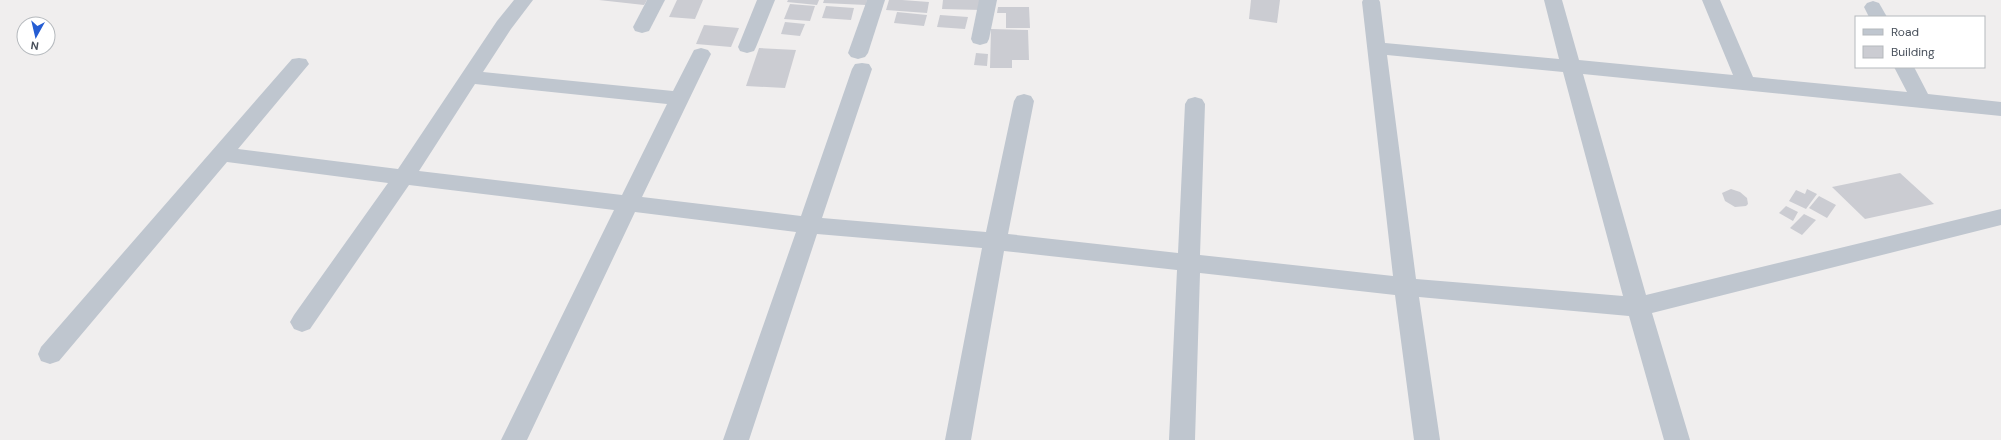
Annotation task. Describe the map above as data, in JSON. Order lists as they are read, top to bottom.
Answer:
{
  "legend": ["Road", "Building"],
  "north": "bottom"
}
